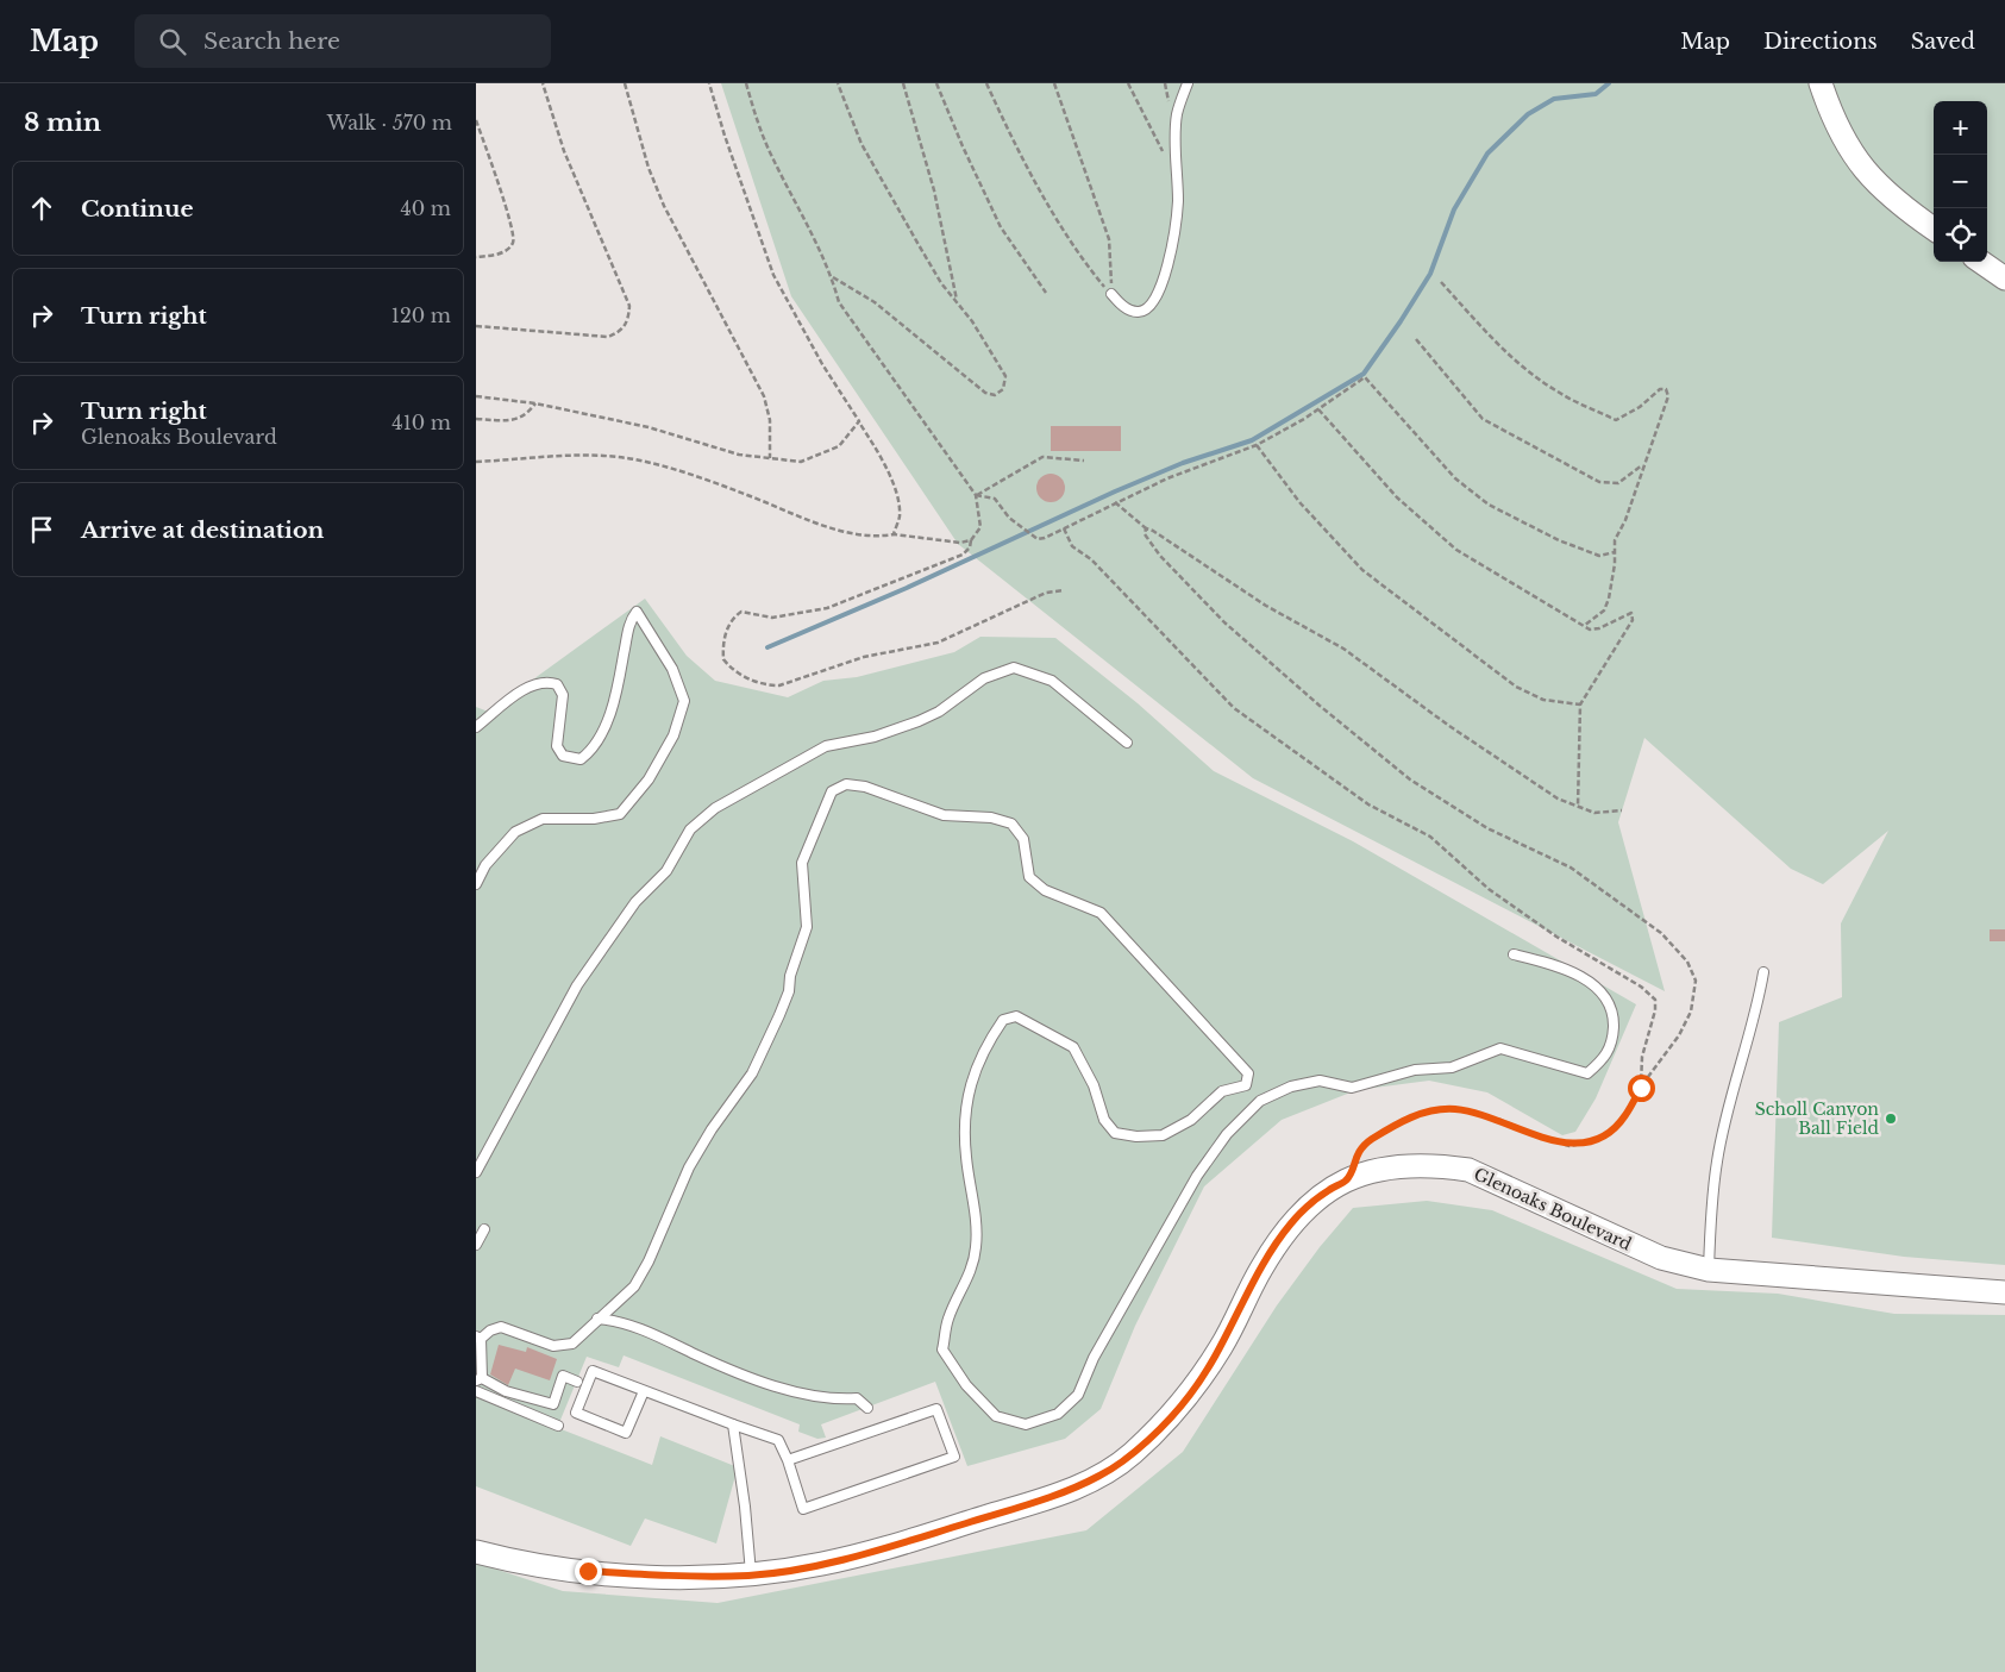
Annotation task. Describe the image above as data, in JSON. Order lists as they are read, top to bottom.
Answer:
{
  "streets": {
    "street": ["Glenoaks Boulevard"]
  },
  "places": ["Scholl Canyon Ball Field"],
  "page": {
    "header": "Map",
    "search": "Search here",
    "nav": ["Map", "Directions", "Saved"],
    "heading": ["8 min", "Walk · 570 m"],
    "map_buttons": ["+", "−"],
    "list": [
      ["Continue", "40 m"],
      ["Turn right", "120 m"],
      ["Turn right", "Glenoaks Boulevard", "410 m"],
      "Arrive at destination"
    ]
  }
}
